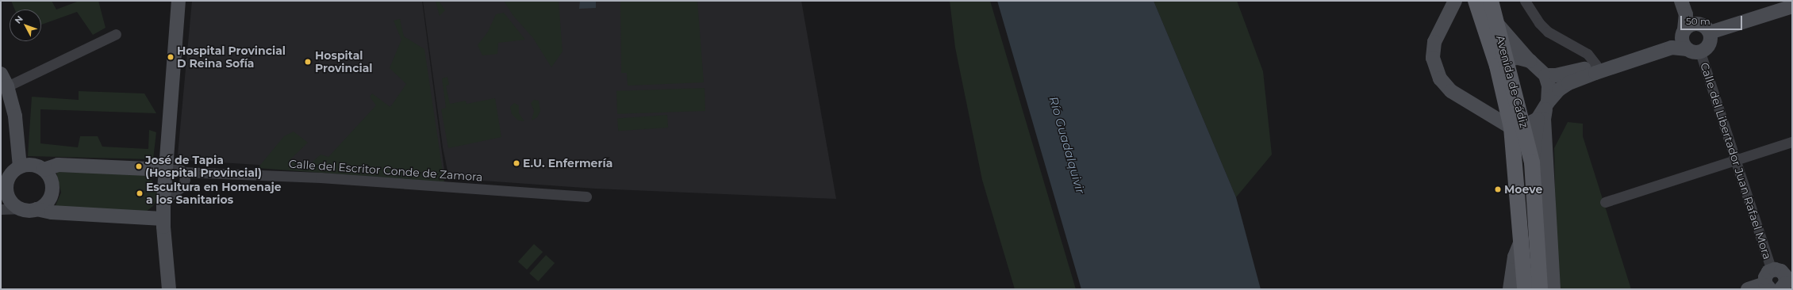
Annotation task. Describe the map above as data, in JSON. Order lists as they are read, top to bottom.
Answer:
{
  "streets": {
    "main road": ["Avenida de Cádiz"],
    "street": ["Calle del Libertador Juan Rafael Mora", "Calle del Escritor Conde de Zamora"]
  },
  "water": ["Río Guadalquivir"],
  "places": [
    "Hospital Provincial D Reina Sofía",
    "Hospital Provincial",
    "E.U. Enfermería",
    "José de Tapia (Hospital Provincial)",
    "Moeve",
    "Escultura en Homenaje a los Sanitarios"
  ],
  "scale_bar": "50 m",
  "north": "top left"
}
